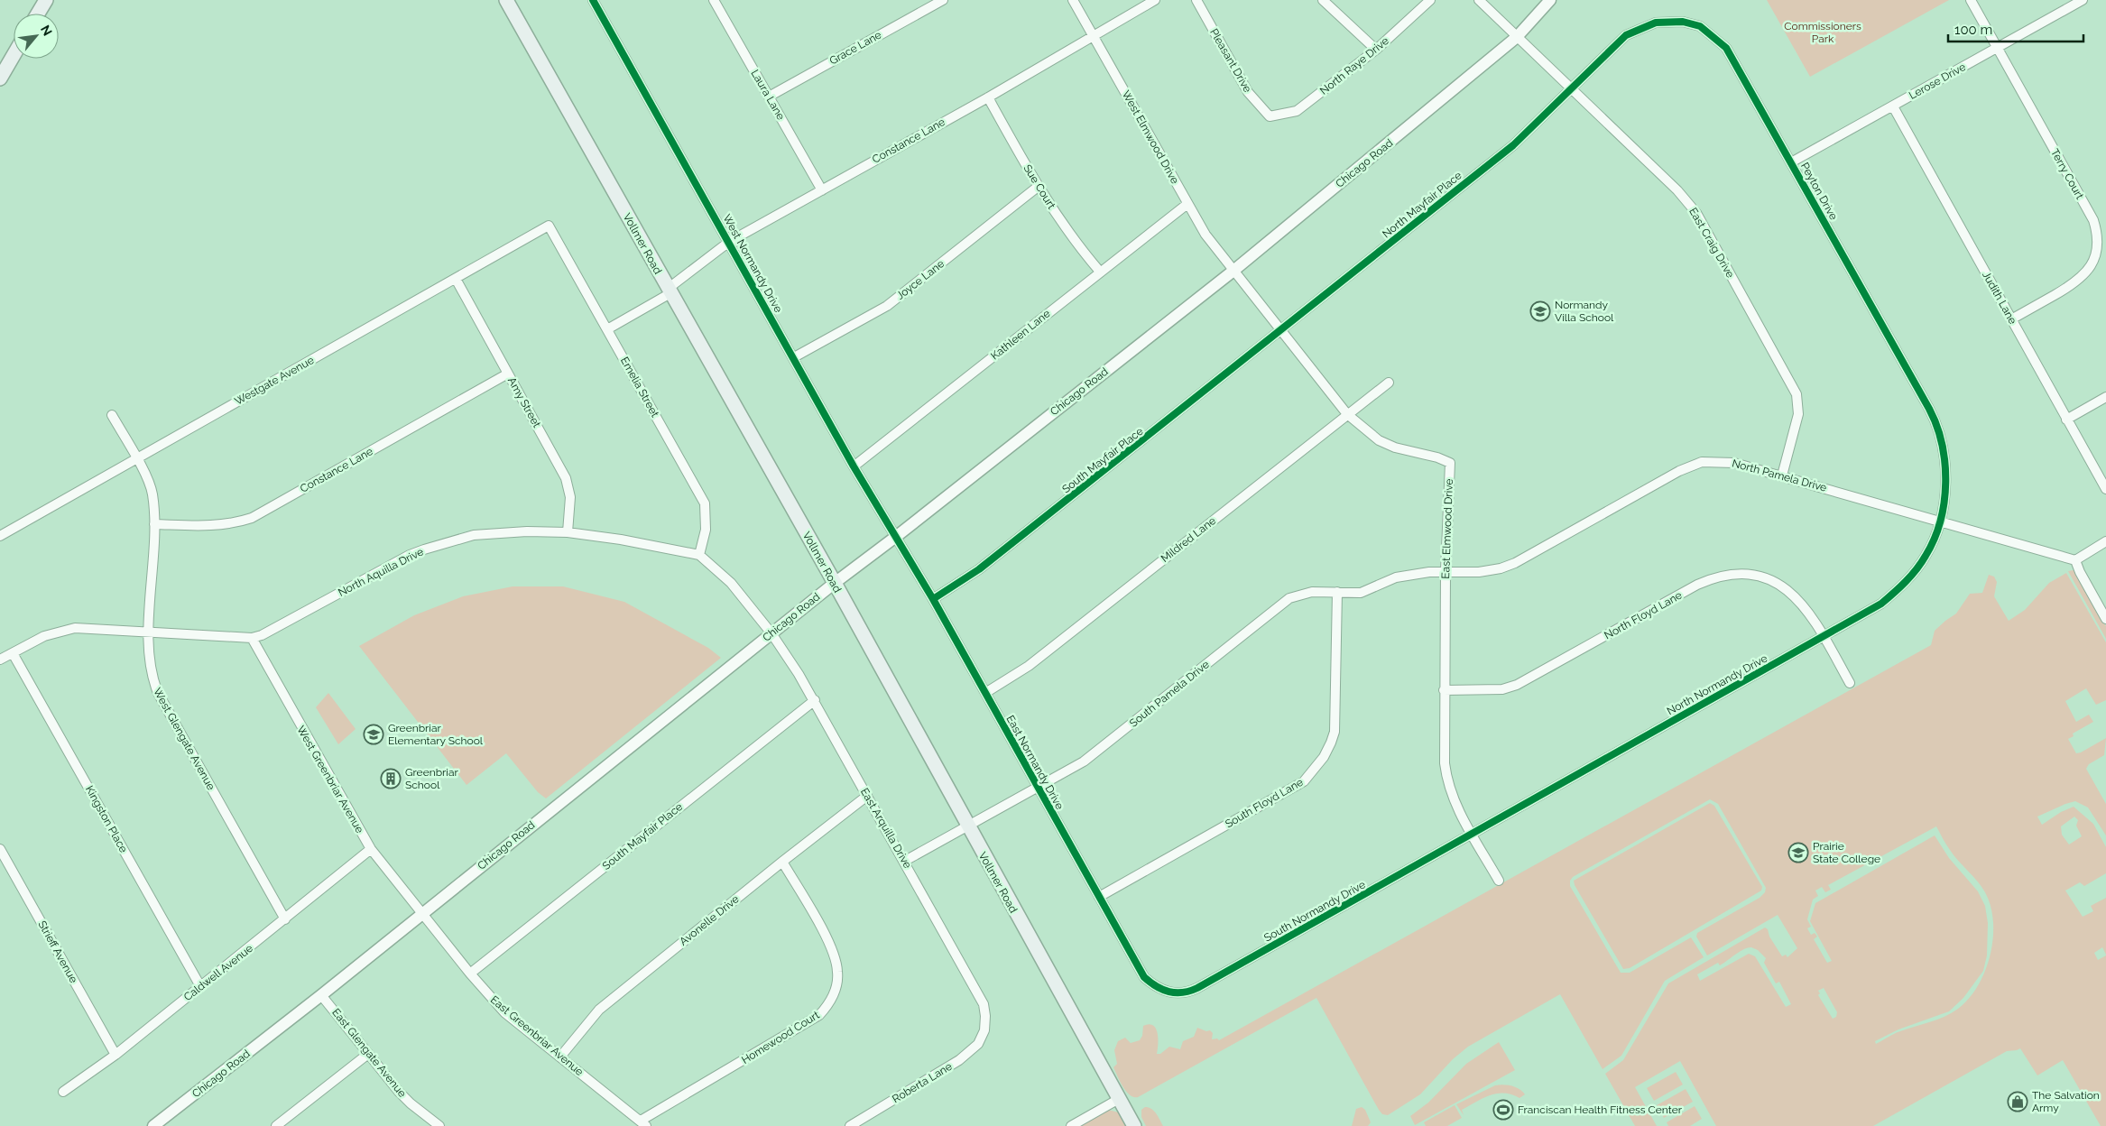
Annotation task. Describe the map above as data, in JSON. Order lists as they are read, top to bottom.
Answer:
{
  "streets": {
    "main road": ["Vollmer Road"],
    "street": [
      "Grace Lane",
      "Pleasant Drive",
      "North Raye Drive",
      "Lerose Drive",
      "Laura Lane",
      "West Elmwood Drive",
      "Constance Lane",
      "Chicago Road",
      "Terry Court",
      "Sue Court",
      "Peyton Drive",
      "North Mayfair Place",
      "East Craig Drive",
      "West Normandy Drive",
      "Joyce Lane",
      "Judith Lane",
      "Kathleen Lane",
      "Westgate Avenue",
      "Emelia Street",
      "Amy Street",
      "South Mayfair Place",
      "North Pamela Drive",
      "East Elmwood Drive",
      "Mildred Lane",
      "North Aquilla Drive",
      "North Floyd Lane",
      "North Normandy Drive",
      "South Pamela Drive",
      "West Glengate Avenue",
      "East Normandy Drive",
      "West Greenbriar Avenue",
      "South Floyd Lane",
      "Kingston Place",
      "East Arquilla Drive",
      "South Normandy Drive",
      "Avonelle Drive",
      "Strieff Avenue",
      "Caldwell Avenue",
      "East Greenbriar Avenue",
      "Homewood Court",
      "East Glengate Avenue",
      "Roberta Lane"
    ]
  },
  "crossings": [
    ["Grace Lane", "Laura Lane"],
    ["Pleasant Drive", "North Raye Drive"],
    ["Lerose Drive", "Terry Court"],
    ["Lerose Drive", "Peyton Drive"],
    ["Lerose Drive", "Judith Lane"],
    ["Laura Lane", "Constance Lane"],
    ["West Elmwood Drive", "Constance Lane"],
    ["West Elmwood Drive", "Chicago Road"],
    ["West Elmwood Drive", "Kathleen Lane"],
    ["West Elmwood Drive", "East Elmwood Drive"],
    ["Constance Lane", "Sue Court"],
    ["Constance Lane", "Vollmer Road"],
    ["Constance Lane", "West Normandy Drive"],
    ["Constance Lane", "Emelia Street"],
    ["Constance Lane", "Amy Street"],
    ["Constance Lane", "West Glengate Avenue"],
    ["Chicago Road", "East Craig Drive"],
    ["Chicago Road", "Vollmer Road"],
    ["Chicago Road", "West Normandy Drive"],
    ["Chicago Road", "East Elmwood Drive"],
    ["Chicago Road", "North Aquilla Drive"],
    ["Chicago Road", "East Normandy Drive"],
    ["Chicago Road", "West Greenbriar Avenue"],
    ["Chicago Road", "East Arquilla Drive"],
    ["Chicago Road", "East Greenbriar Avenue"],
    ["Chicago Road", "East Glengate Avenue"],
    ["Terry Court", "Judith Lane"],
    ["Sue Court", "Joyce Lane"],
    ["Sue Court", "Kathleen Lane"],
    ["Peyton Drive", "North Mayfair Place"],
    ["Peyton Drive", "East Craig Drive"],
    ["Peyton Drive", "North Pamela Drive"],
    ["Peyton Drive", "North Normandy Drive"],
    ["North Mayfair Place", "East Craig Drive"],
    ["North Mayfair Place", "South Mayfair Place"],
    ["North Mayfair Place", "East Elmwood Drive"],
    ["East Craig Drive", "North Pamela Drive"],
    ["Vollmer Road", "South Pamela Drive"],
    ["West Normandy Drive", "Joyce Lane"],
    ["West Normandy Drive", "Kathleen Lane"],
    ["West Normandy Drive", "East Normandy Drive"],
    ["Westgate Avenue", "Emelia Street"],
    ["Westgate Avenue", "Amy Street"],
    ["Westgate Avenue", "West Glengate Avenue"],
    ["Emelia Street", "North Aquilla Drive"],
    ["Amy Street", "North Aquilla Drive"],
    ["South Mayfair Place", "East Elmwood Drive"],
    ["South Mayfair Place", "East Normandy Drive"],
    ["South Mayfair Place", "East Arquilla Drive"],
    ["South Mayfair Place", "East Greenbriar Avenue"],
    ["North Pamela Drive", "East Elmwood Drive"],
    ["North Pamela Drive", "North Normandy Drive"],
    ["North Pamela Drive", "South Pamela Drive"],
    ["East Elmwood Drive", "Mildred Lane"],
    ["East Elmwood Drive", "North Floyd Lane"],
    ["East Elmwood Drive", "North Normandy Drive"],
    ["East Elmwood Drive", "South Pamela Drive"],
    ["East Elmwood Drive", "South Normandy Drive"],
    ["Mildred Lane", "East Normandy Drive"],
    ["North Aquilla Drive", "West Glengate Avenue"],
    ["North Aquilla Drive", "West Greenbriar Avenue"],
    ["North Aquilla Drive", "Kingston Place"],
    ["North Aquilla Drive", "East Arquilla Drive"],
    ["North Floyd Lane", "North Normandy Drive"],
    ["North Normandy Drive", "South Normandy Drive"],
    ["South Pamela Drive", "East Normandy Drive"],
    ["South Pamela Drive", "South Floyd Lane"],
    ["South Pamela Drive", "East Arquilla Drive"],
    ["West Glengate Avenue", "Caldwell Avenue"],
    ["East Normandy Drive", "South Floyd Lane"],
    ["East Normandy Drive", "South Normandy Drive"],
    ["West Greenbriar Avenue", "Caldwell Avenue"],
    ["West Greenbriar Avenue", "East Greenbriar Avenue"],
    ["Kingston Place", "Caldwell Avenue"],
    ["East Arquilla Drive", "Avonelle Drive"],
    ["East Arquilla Drive", "Roberta Lane"],
    ["Avonelle Drive", "East Greenbriar Avenue"],
    ["Avonelle Drive", "Homewood Court"],
    ["Strieff Avenue", "Caldwell Avenue"],
    ["East Greenbriar Avenue", "Homewood Court"]
  ],
  "parks": ["Commissioners Park"],
  "places": {
    "school or university": ["Normandy Villa School", "Greenbriar Elementary School", "Prairie State College"],
    "building": ["Greenbriar School"],
    "shop": ["The Salvation Army"],
    "sports": ["Franciscan Health Fitness Center"]
  },
  "scale_bar": "100 m",
  "north": "top right"
}
